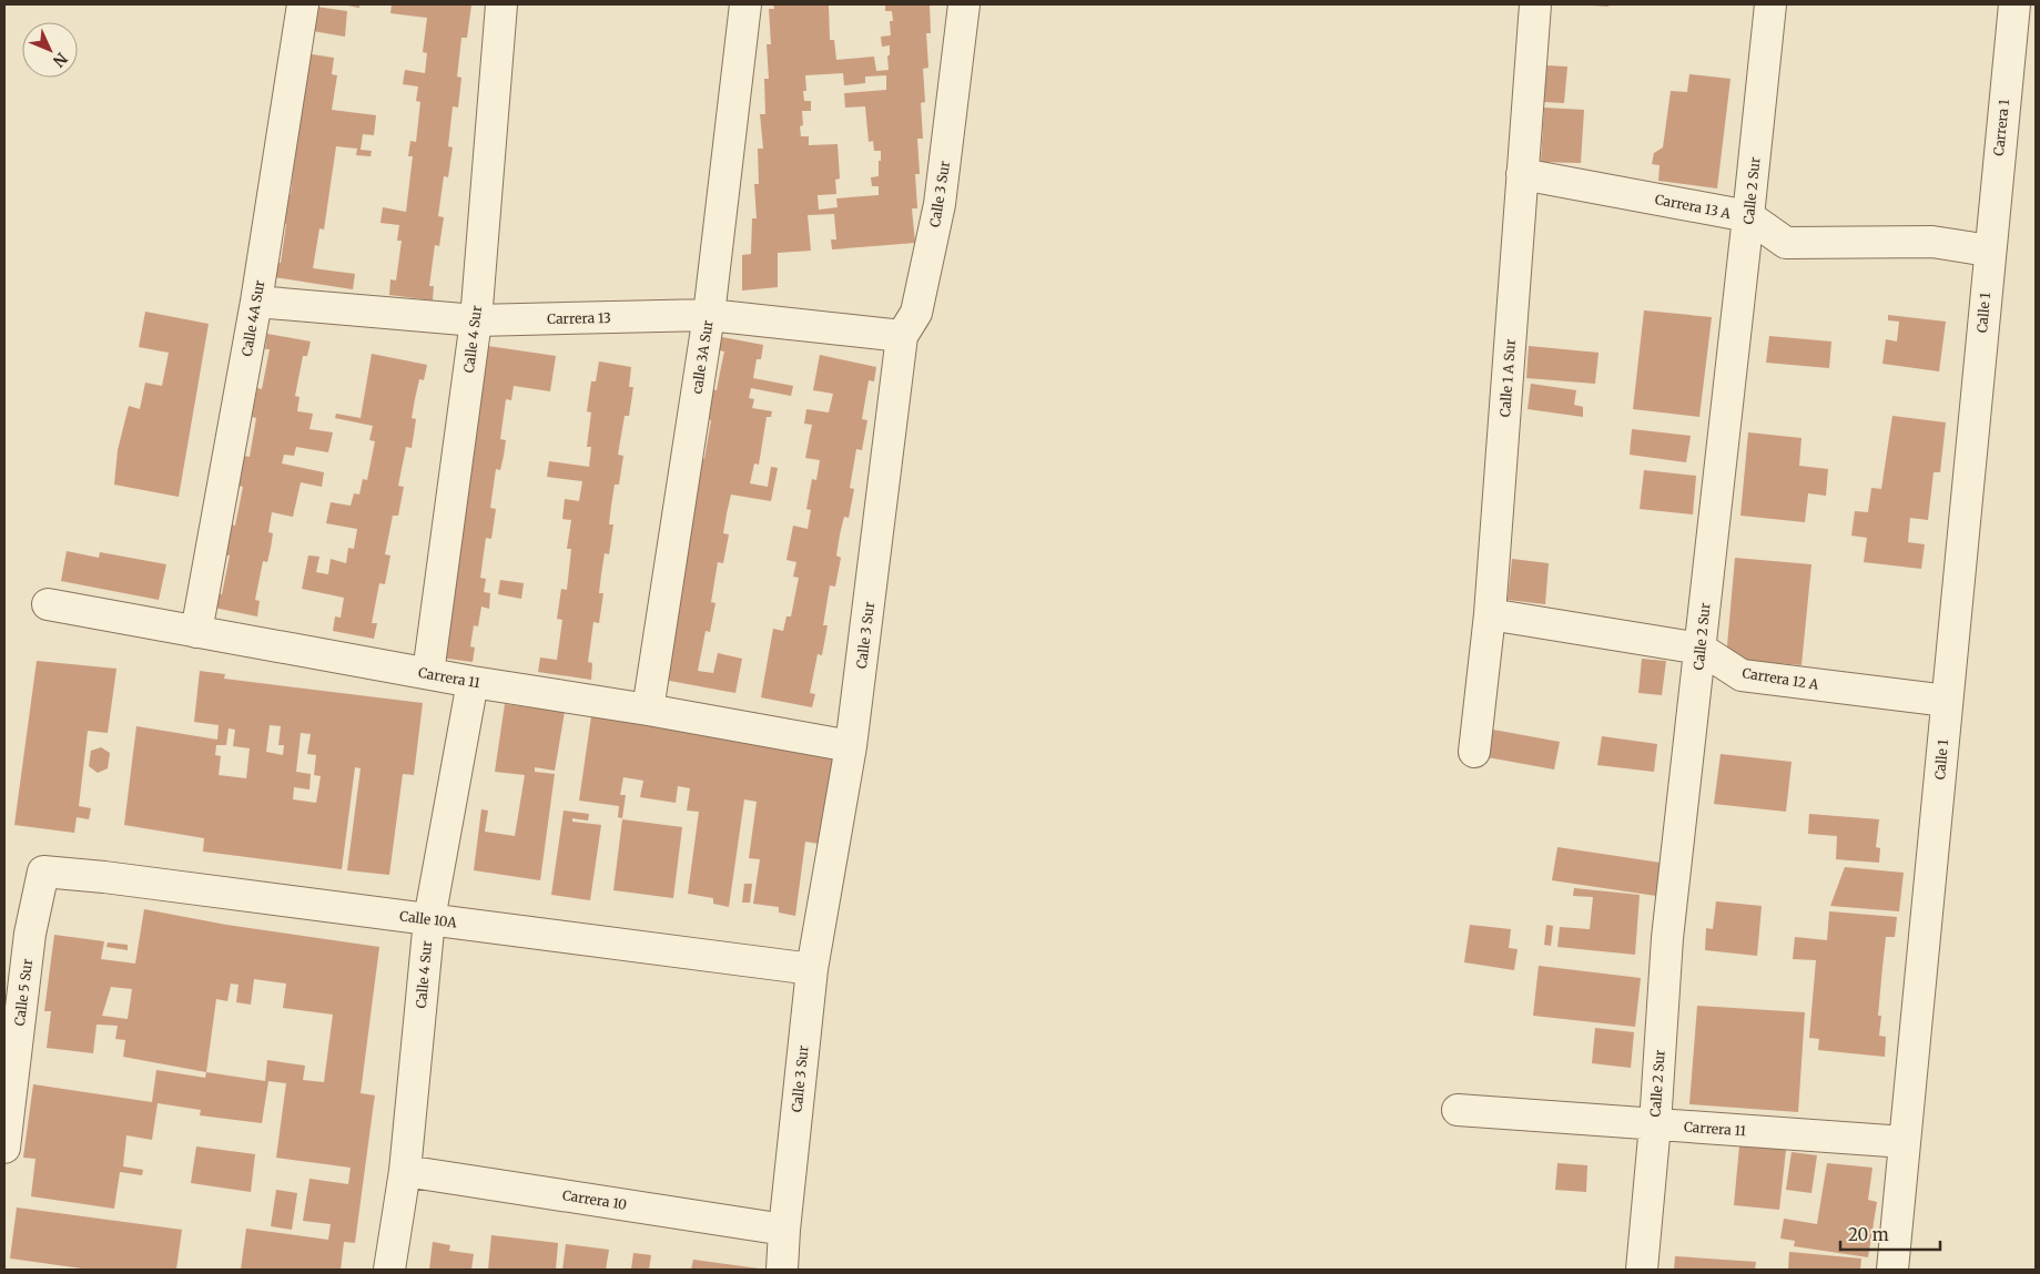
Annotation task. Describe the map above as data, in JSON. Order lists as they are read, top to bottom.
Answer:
{
  "streets": {
    "street": [
      "Carrera 1",
      "Calle 2 Sur",
      "Calle 3 Sur",
      "Carrera 13 A",
      "Calle 1",
      "Calle 4A Sur",
      "Carrera 13",
      "Calle 4 Sur",
      "calle 3A Sur",
      "Calle 1 A Sur",
      "Carrera 11",
      "Carrera 12 A",
      "Calle 10A",
      "Calle 5 Sur",
      "Carrera 10"
    ]
  },
  "crossings": [
    ["Carrera 1", "Carrera 13 A"],
    ["Carrera 1", "Calle 1"],
    ["Calle 2 Sur", "Carrera 13 A"],
    ["Calle 2 Sur", "Carrera 11"],
    ["Calle 2 Sur", "Carrera 12 A"],
    ["Calle 3 Sur", "Carrera 13"],
    ["Calle 3 Sur", "Carrera 11"],
    ["Calle 3 Sur", "Calle 10A"],
    ["Calle 3 Sur", "Carrera 10"],
    ["Carrera 13 A", "Calle 1"],
    ["Carrera 13 A", "Calle 1 A Sur"],
    ["Calle 1", "Carrera 11"],
    ["Calle 1", "Carrera 12 A"],
    ["Calle 4A Sur", "Carrera 13"],
    ["Calle 4A Sur", "Carrera 11"],
    ["Carrera 13", "Calle 4 Sur"],
    ["Carrera 13", "calle 3A Sur"],
    ["Calle 4 Sur", "Carrera 11"],
    ["Calle 4 Sur", "Calle 10A"],
    ["Calle 4 Sur", "Carrera 10"],
    ["calle 3A Sur", "Carrera 11"],
    ["Calle 1 A Sur", "Carrera 12 A"],
    ["Calle 10A", "Calle 5 Sur"]
  ],
  "scale_bar": "20 m",
  "north": "bottom right"
}
